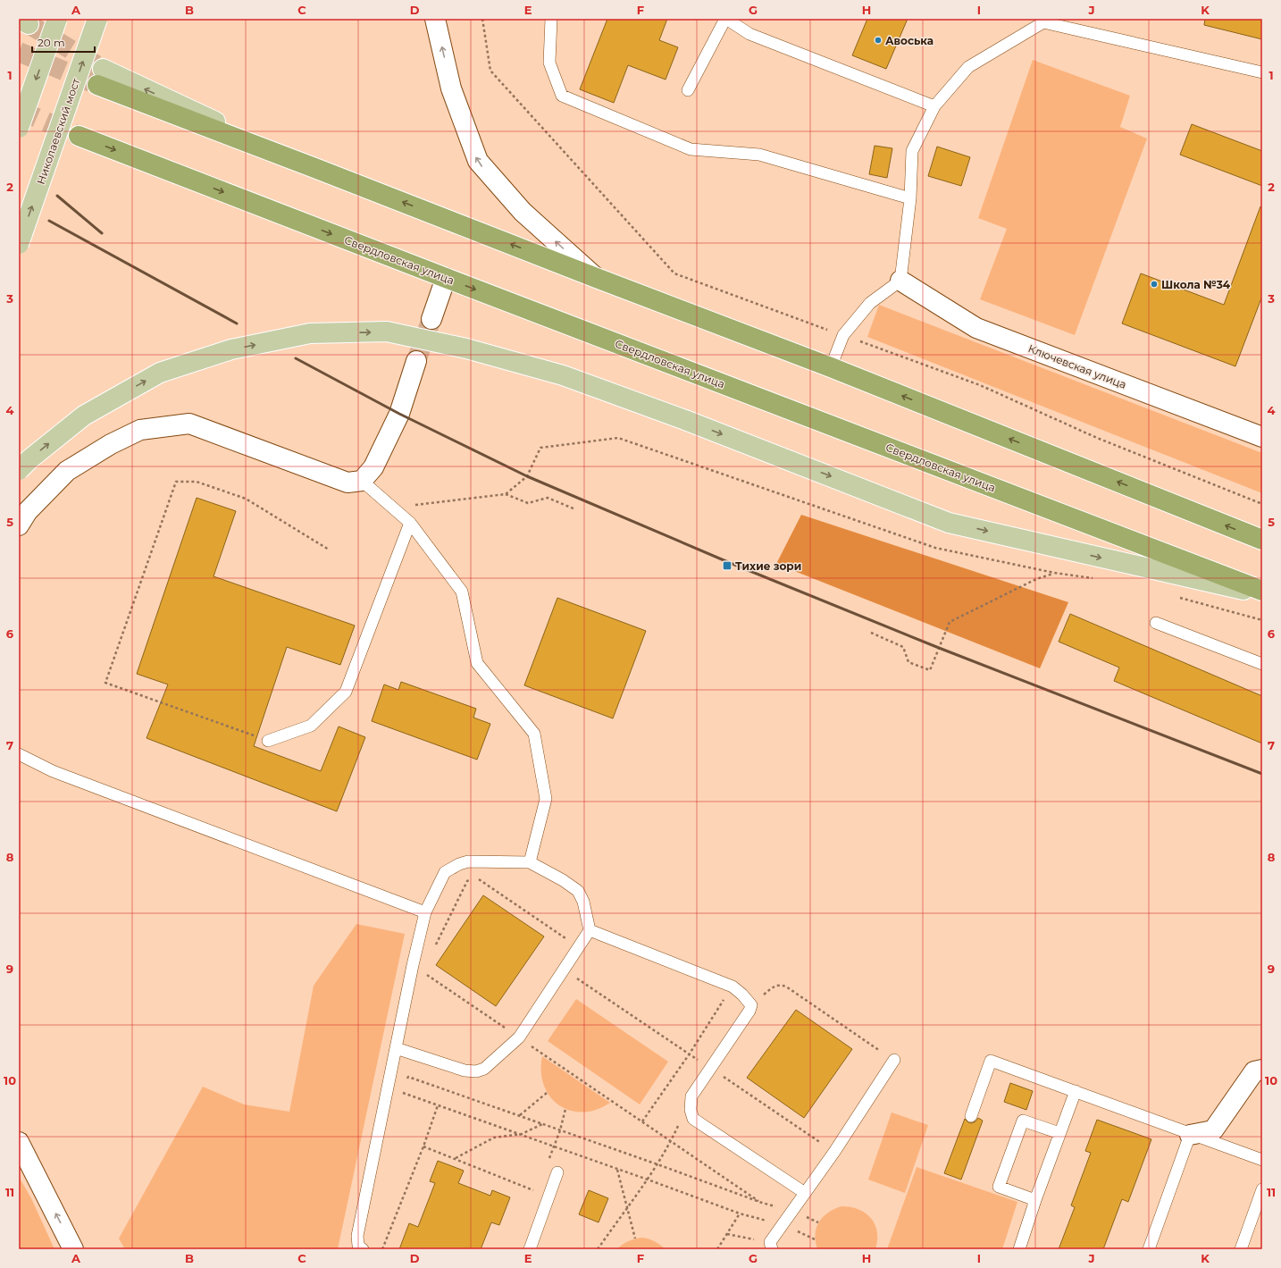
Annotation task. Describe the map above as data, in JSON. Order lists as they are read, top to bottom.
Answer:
{
  "streets": {
    "highway": ["Свердловская улица"],
    "main road": ["Николаевский мост"],
    "street": ["Ключевская улица"]
  },
  "places": {
    "other": ["Авоська", "Школа №34"],
    "transit": ["Тихие зори"]
  },
  "scale_bar": "20 m",
  "grid": {
    "columns": [
      "A",
      "B",
      "C",
      "D",
      "E",
      "F",
      "G",
      "H",
      "I",
      "J",
      "K"
    ],
    "rows": [
      "1",
      "2",
      "3",
      "4",
      "5",
      "6",
      "7",
      "8",
      "9",
      "10",
      "11"
    ]
  }
}
